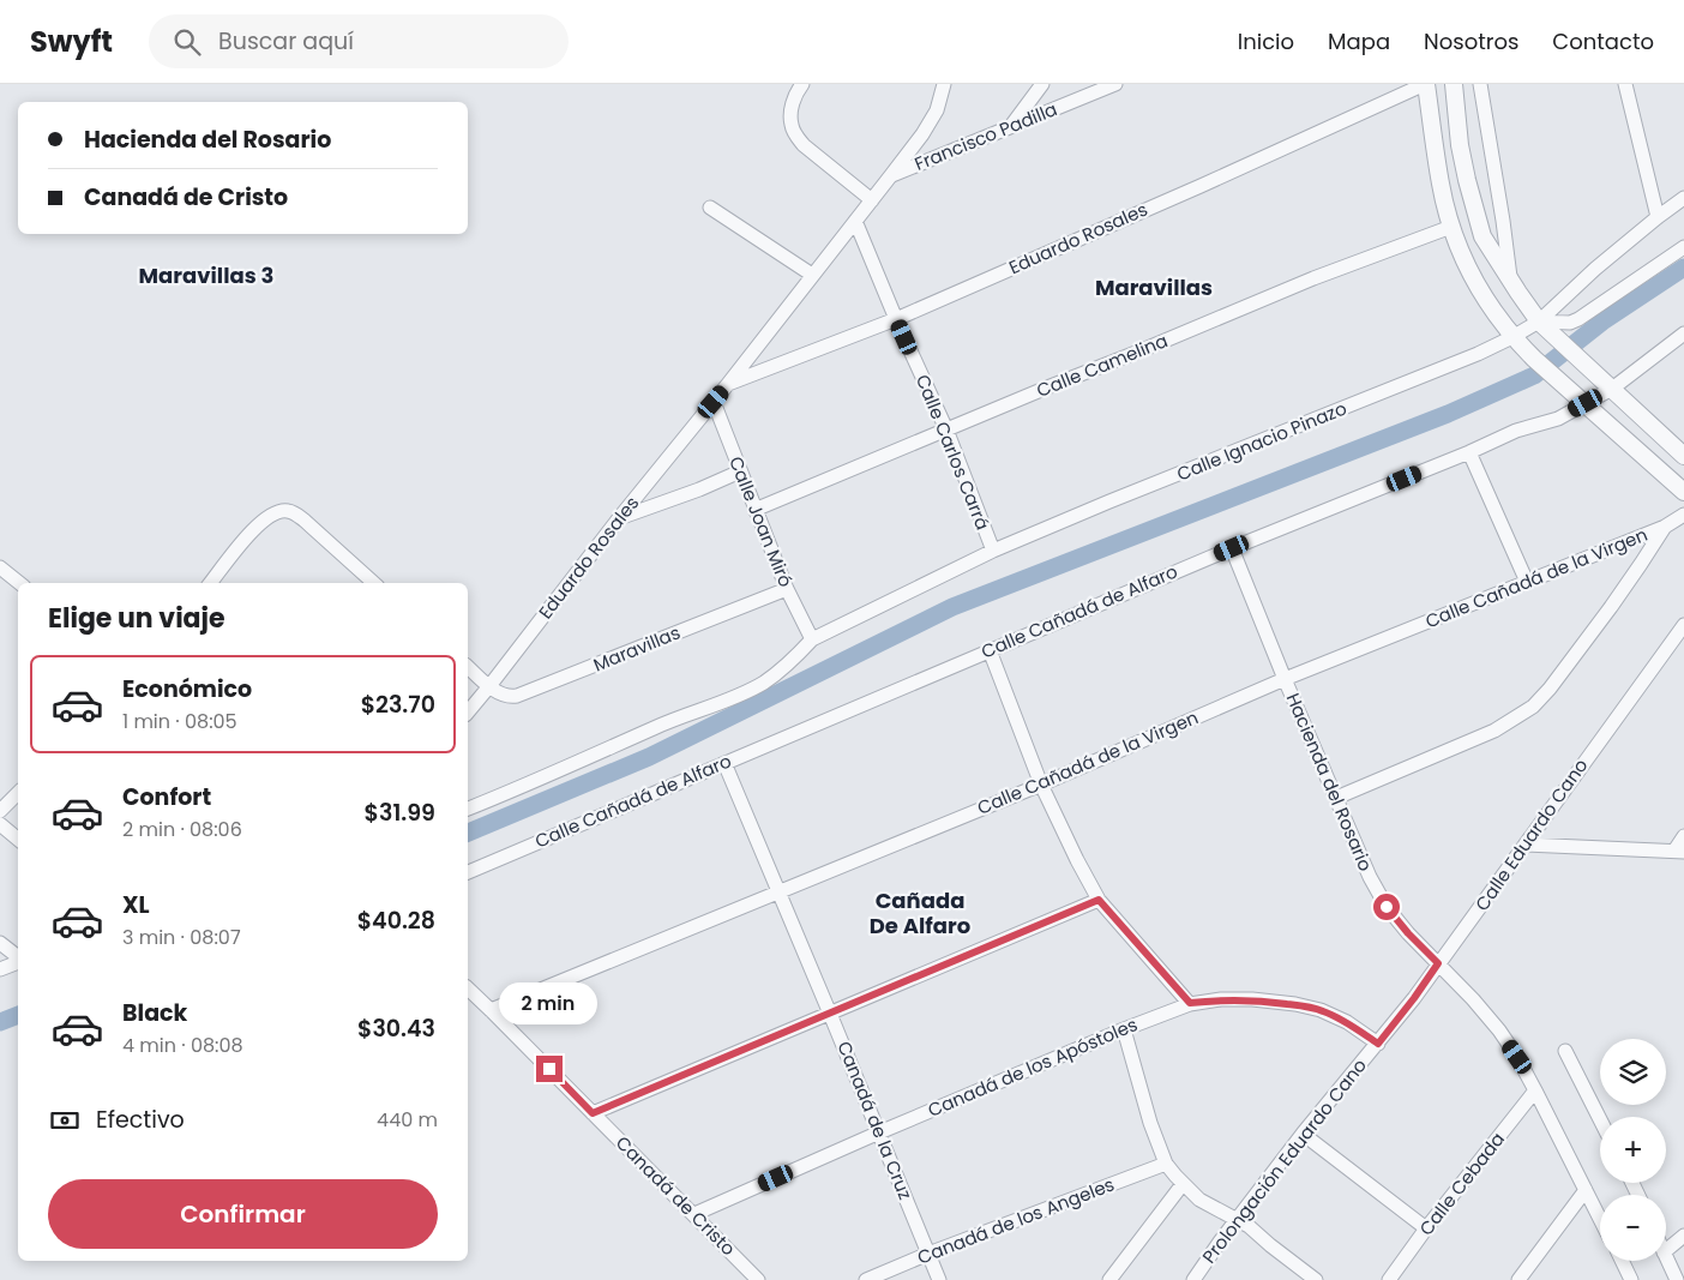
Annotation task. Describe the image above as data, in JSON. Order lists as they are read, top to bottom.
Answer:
{
  "streets": {
    "street": [
      "Francisco Padilla",
      "Eduardo Rosales",
      "Calle Camelina",
      "Calle Ignacio Pinazo",
      "Calle Carlos Carrá",
      "Calle Joan Miró",
      "Calle Cañadá de la Virgen",
      "Calle Cañadá de Alfaro",
      "Maravillas",
      "Hacienda del Rosario",
      "Calle Eduardo Cano",
      "Canadá de los Apóstoles",
      "Canadá de la Cruz",
      "Prolongación Eduardo Cano",
      "Calle Cebada",
      "Canadá de Cristo",
      "Canadá de los Angeles"
    ]
  },
  "crossings": [
    ["Francisco Padilla", "Eduardo Rosales"],
    ["Eduardo Rosales", "Calle Carlos Carrá"],
    ["Eduardo Rosales", "Calle Joan Miró"],
    ["Eduardo Rosales", "Maravillas"],
    ["Calle Camelina", "Calle Carlos Carrá"],
    ["Calle Camelina", "Calle Joan Miró"],
    ["Calle Ignacio Pinazo", "Calle Carlos Carrá"],
    ["Calle Ignacio Pinazo", "Calle Joan Miró"],
    ["Calle Joan Miró", "Maravillas"],
    ["Calle Cañadá de la Virgen", "Hacienda del Rosario"],
    ["Calle Cañadá de la Virgen", "Canadá de la Cruz"],
    ["Calle Cañadá de la Virgen", "Canadá de Cristo"],
    ["Calle Cañadá de Alfaro", "Hacienda del Rosario"],
    ["Calle Cañadá de Alfaro", "Canadá de la Cruz"],
    ["Hacienda del Rosario", "Calle Eduardo Cano"],
    ["Hacienda del Rosario", "Calle Cebada"],
    ["Calle Eduardo Cano", "Canadá de los Apóstoles"],
    ["Calle Eduardo Cano", "Prolongación Eduardo Cano"],
    ["Canadá de los Apóstoles", "Canadá de la Cruz"],
    ["Canadá de los Apóstoles", "Prolongación Eduardo Cano"],
    ["Canadá de los Apóstoles", "Canadá de Cristo"],
    ["Canadá de la Cruz", "Canadá de los Angeles"]
  ],
  "districts": ["Maravillas 3", "Maravillas", "Cañada De Alfaro"],
  "page": {
    "header": "Swyft",
    "search": "Buscar aquí",
    "nav": [
      "Inicio",
      "Mapa",
      "Nosotros",
      "Contacto"
    ],
    "banner": ["Hacienda del Rosario", "Canadá de Cristo"],
    "heading": "Elige un viaje",
    "list": [
      {
        "name": "Económico",
        "note": "1 min · 08:05",
        "value": "$23.70"
      },
      {
        "name": "Confort",
        "note": "2 min · 08:06",
        "value": "$31.99"
      },
      {
        "name": "XL",
        "note": "3 min · 08:07",
        "value": "$40.28"
      },
      {
        "name": "Black",
        "note": "4 min · 08:08",
        "value": "$30.43"
      }
    ],
    "bubble": "2 min",
    "map_buttons": ["+", "−"],
    "pay": ["Efectivo", "440 m"],
    "buttons": "Confirmar"
  }
}
